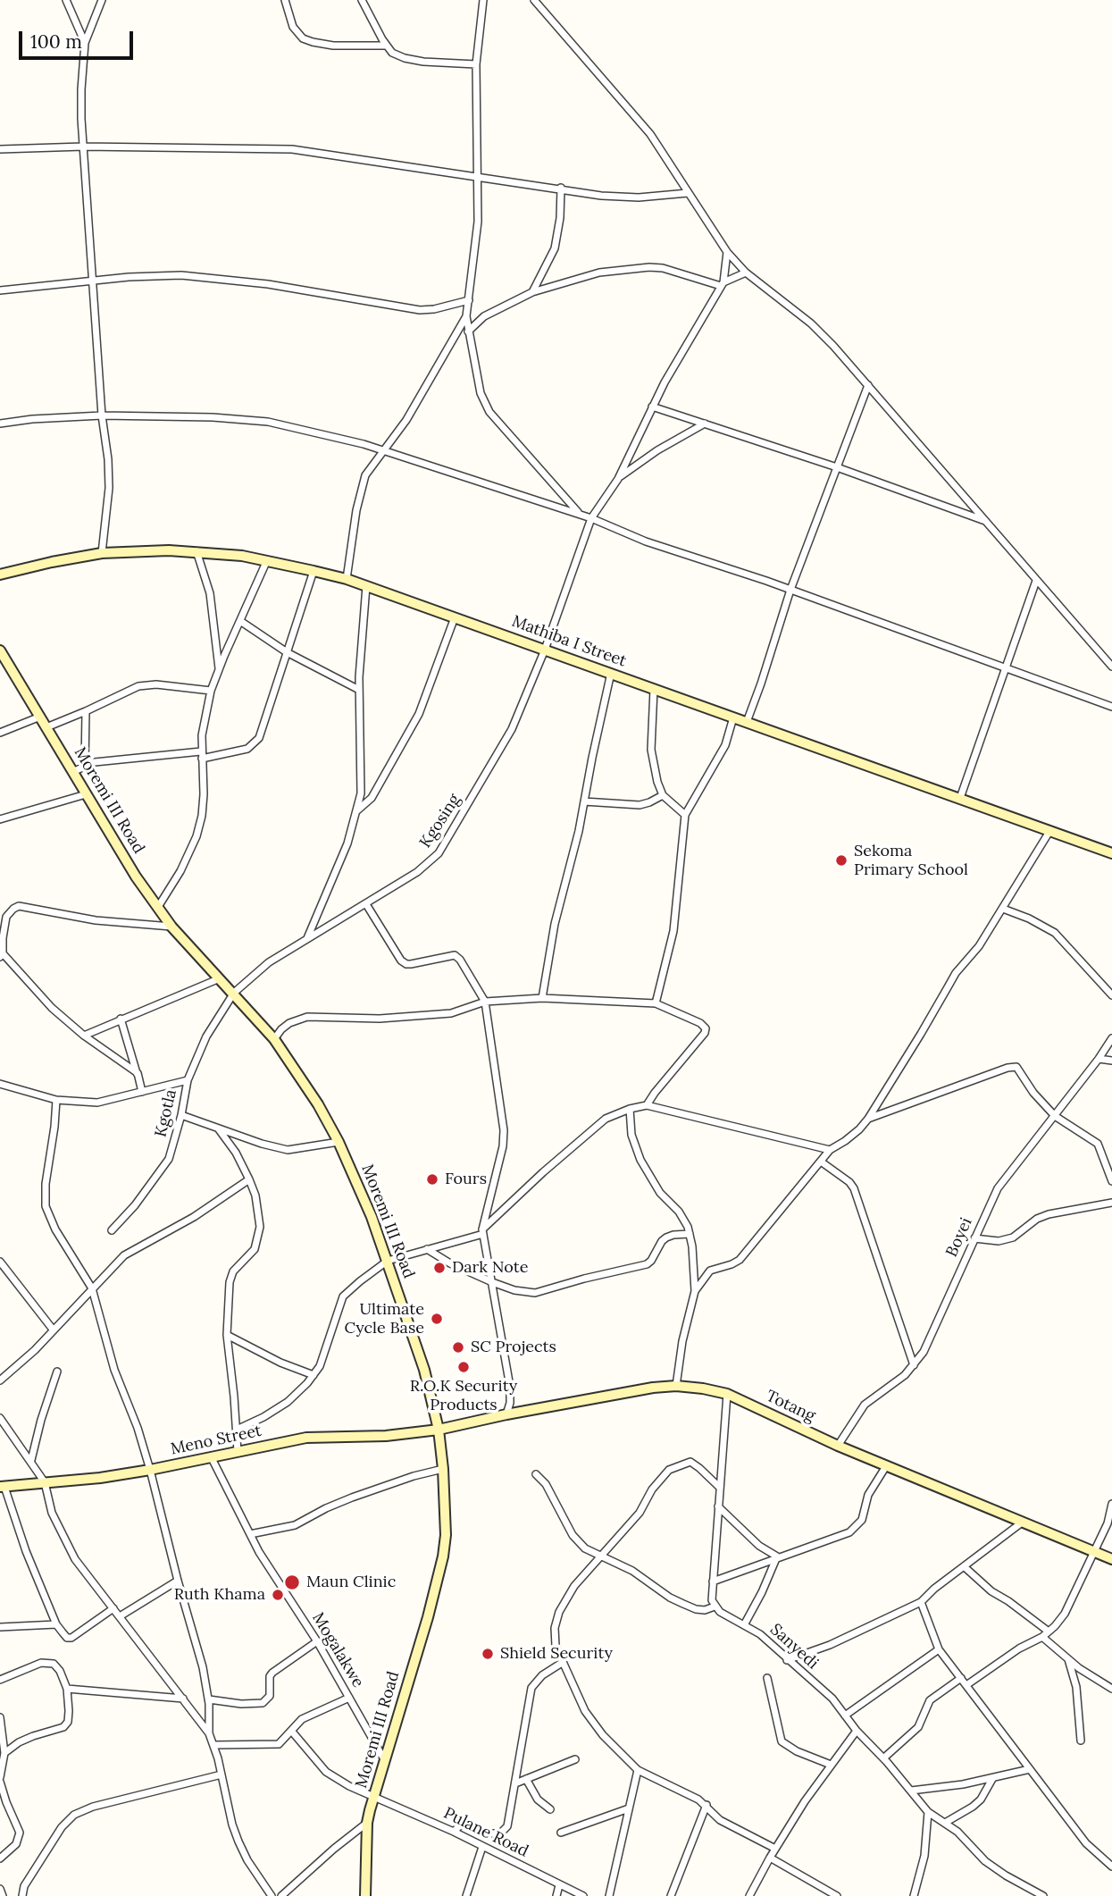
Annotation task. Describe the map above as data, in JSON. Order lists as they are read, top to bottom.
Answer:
{
  "streets": {
    "street": [
      "Mathiba I Street",
      "Moremi III Road",
      "Kgosing",
      "Kgotla",
      "Boyei",
      "Totang",
      "Meno Street",
      "Sanyedi",
      "Mogalakwe",
      "Pulane Road"
    ]
  },
  "crossings": [
    ["Mathiba I Street", "Kgosing"],
    ["Moremi III Road", "Kgosing"],
    ["Moremi III Road", "Kgotla"],
    ["Moremi III Road", "Totang"],
    ["Moremi III Road", "Meno Street"],
    ["Moremi III Road", "Mogalakwe"],
    ["Moremi III Road", "Pulane Road"],
    ["Kgosing", "Kgotla"],
    ["Boyei", "Totang"],
    ["Totang", "Meno Street"],
    ["Meno Street", "Mogalakwe"]
  ],
  "places": [
    "Sekoma Primary School",
    "Fours",
    "Dark Note",
    "Ultimate Cycle Base",
    "SC Projects",
    "R.O.K Security Products",
    "Maun Clinic",
    "Ruth Khama",
    "Shield Security"
  ],
  "scale_bar": "100 m"
}
